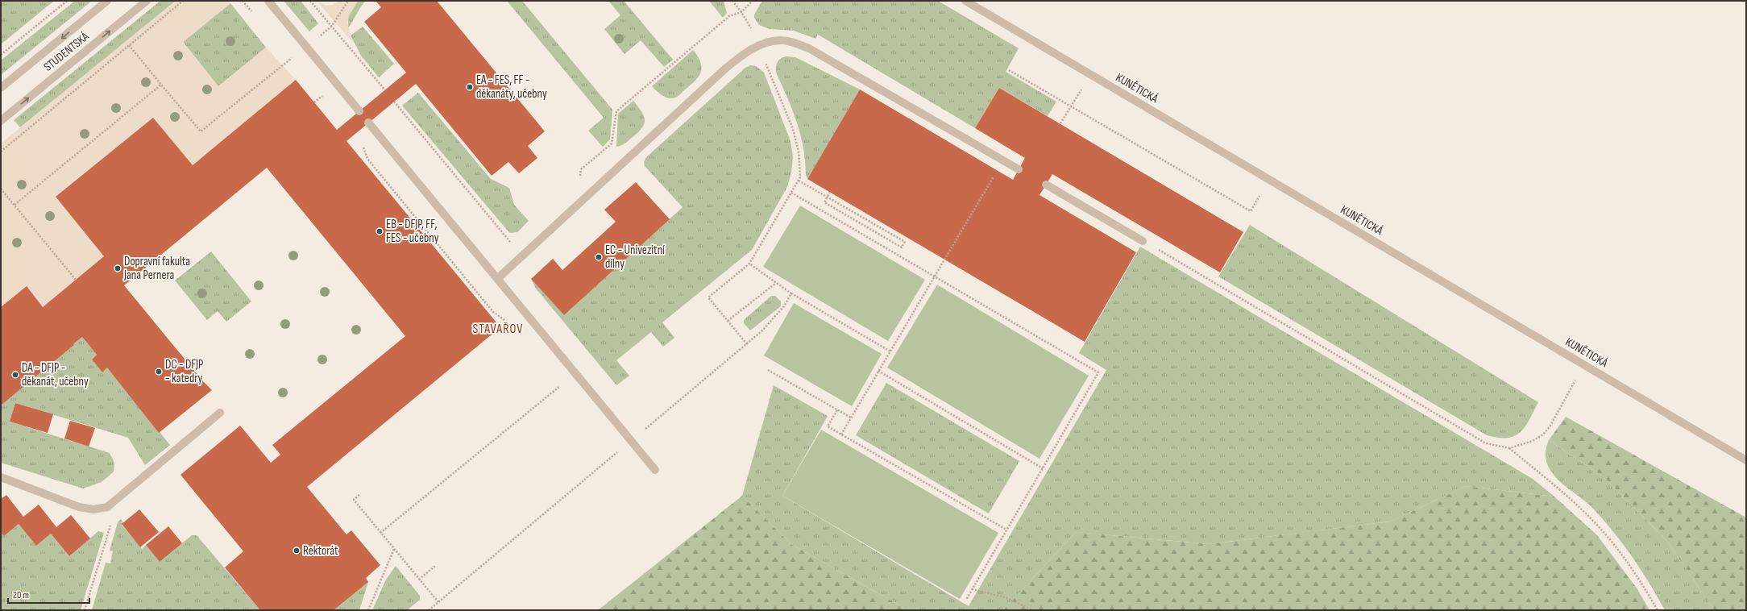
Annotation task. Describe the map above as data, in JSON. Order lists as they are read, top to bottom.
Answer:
{
  "streets": {
    "street": ["STUDENTSKÁ", "KUNĚTICKÁ"]
  },
  "districts": ["STAVAŘOV"],
  "places": [
    "EA - FES, FF - děkanáty, učebny",
    "EB - DFJP, FF, FES - učebny",
    "EC - Univezitní dílny",
    "Dopravní fakulta Jana Pernera",
    "DC - DFJP - katedry",
    "DA - DFJP - děkanát, učebny",
    "Rektorát"
  ],
  "scale_bar": "20 m"
}
